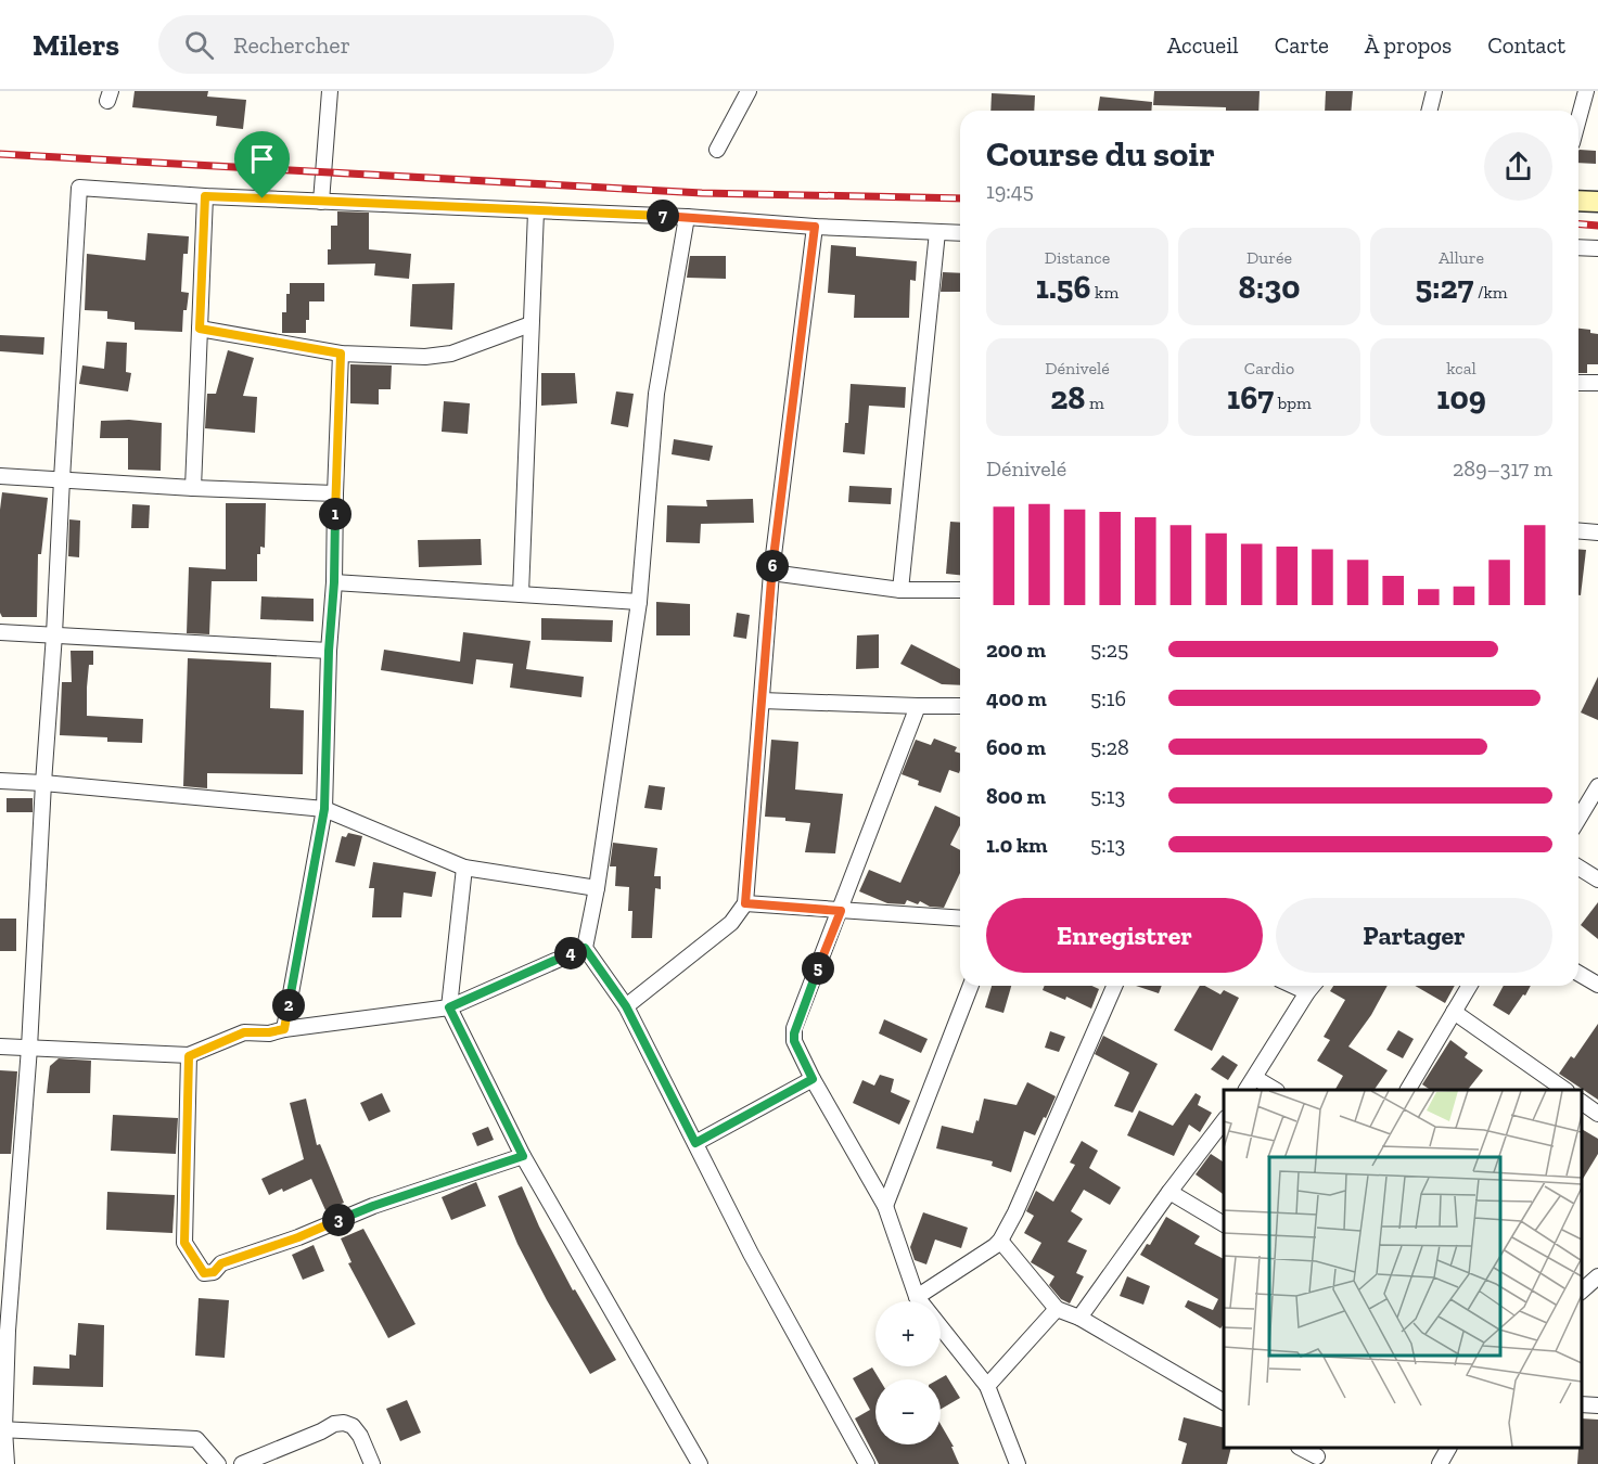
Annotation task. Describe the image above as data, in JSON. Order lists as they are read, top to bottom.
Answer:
{
  "page": {
    "header": "Milers",
    "search": "Rechercher",
    "nav": [
      "Accueil",
      "Carte",
      "À propos",
      "Contact"
    ],
    "heading": ["Course du soir", "19:45"],
    "pins": [
      "7",
      "1",
      "6",
      "4",
      "5",
      "2",
      "3"
    ],
    "stats": [
      ["Distance", "1.56 km"],
      ["Durée", "8:30"],
      ["Allure", "5:27 /km"],
      ["Dénivelé", "28 m"],
      ["Cardio", "167 bpm"],
      ["kcal", "109"]
    ],
    "chart": ["Dénivelé", "289–317 m"],
    "list": [
      {
        "name": "200 m",
        "note": "5:25"
      },
      {
        "name": "400 m",
        "note": "5:16"
      },
      {
        "name": "600 m",
        "note": "5:28"
      },
      {
        "name": "800 m",
        "note": "5:13"
      },
      {
        "name": "1.0 km",
        "note": "5:13"
      }
    ],
    "buttons": ["Enregistrer", "Partager"],
    "map_buttons": ["+", "−"]
  }
}
